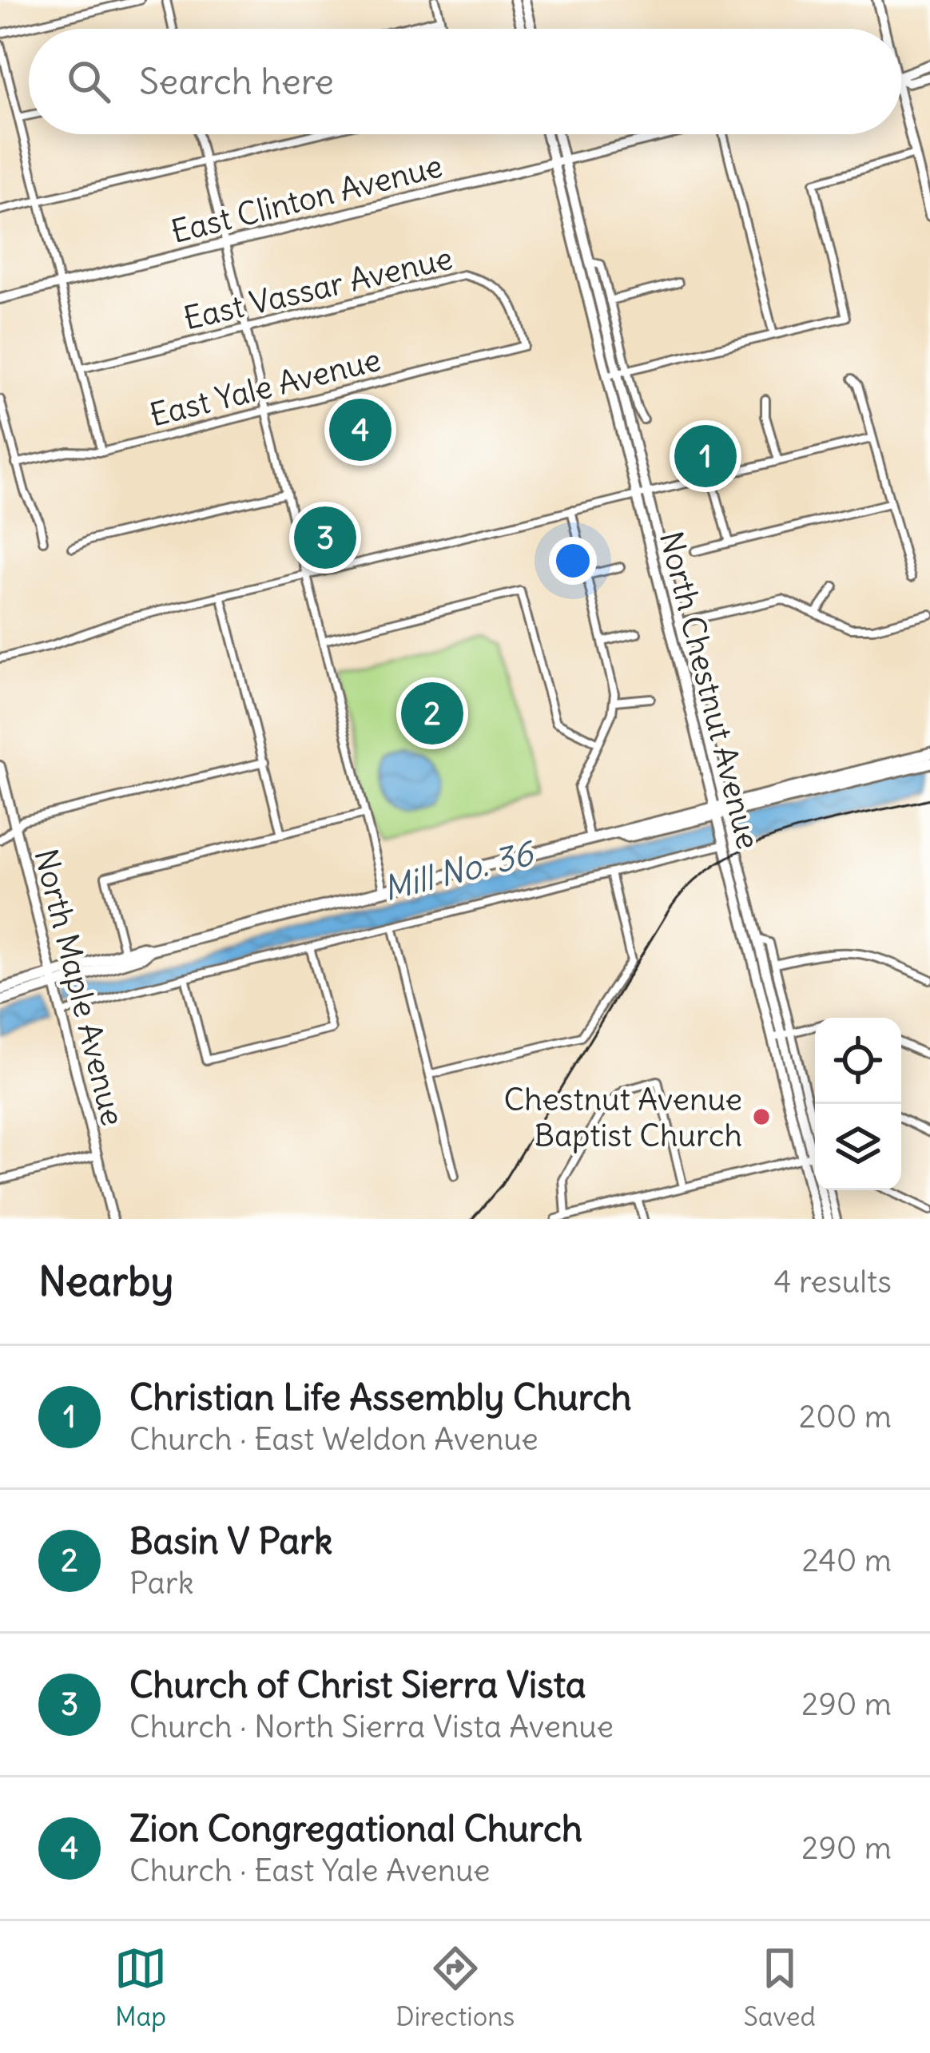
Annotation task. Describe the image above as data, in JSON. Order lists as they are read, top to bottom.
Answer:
{
  "streets": {
    "main road": ["East Clinton Avenue", "North Chestnut Avenue", "North Maple Avenue"],
    "street": ["East Vassar Avenue", "East Yale Avenue"]
  },
  "crossings": [
    ["East Clinton Avenue", "North Chestnut Avenue"],
    ["East Vassar Avenue", "East Yale Avenue"]
  ],
  "water": ["Mill No. 36"],
  "places": ["Chestnut Avenue Baptist Church"],
  "page": {
    "search": "Search here",
    "pins": [
      "4",
      "1",
      "3",
      "2"
    ],
    "heading": ["Nearby", "4 results"],
    "list": [
      {
        "mark": "1",
        "name": "Christian Life Assembly Church",
        "note": "Church · East Weldon Avenue",
        "value": "200 m"
      },
      {
        "mark": "2",
        "name": "Basin V Park",
        "note": "Park",
        "value": "240 m"
      },
      {
        "mark": "3",
        "name": "Church of Christ Sierra Vista",
        "note": "Church · North Sierra Vista Avenue",
        "value": "290 m"
      },
      {
        "mark": "4",
        "name": "Zion Congregational Church",
        "note": "Church · East Yale Avenue",
        "value": "290 m"
      }
    ],
    "nav": ["Map", "Directions", "Saved"]
  }
}
